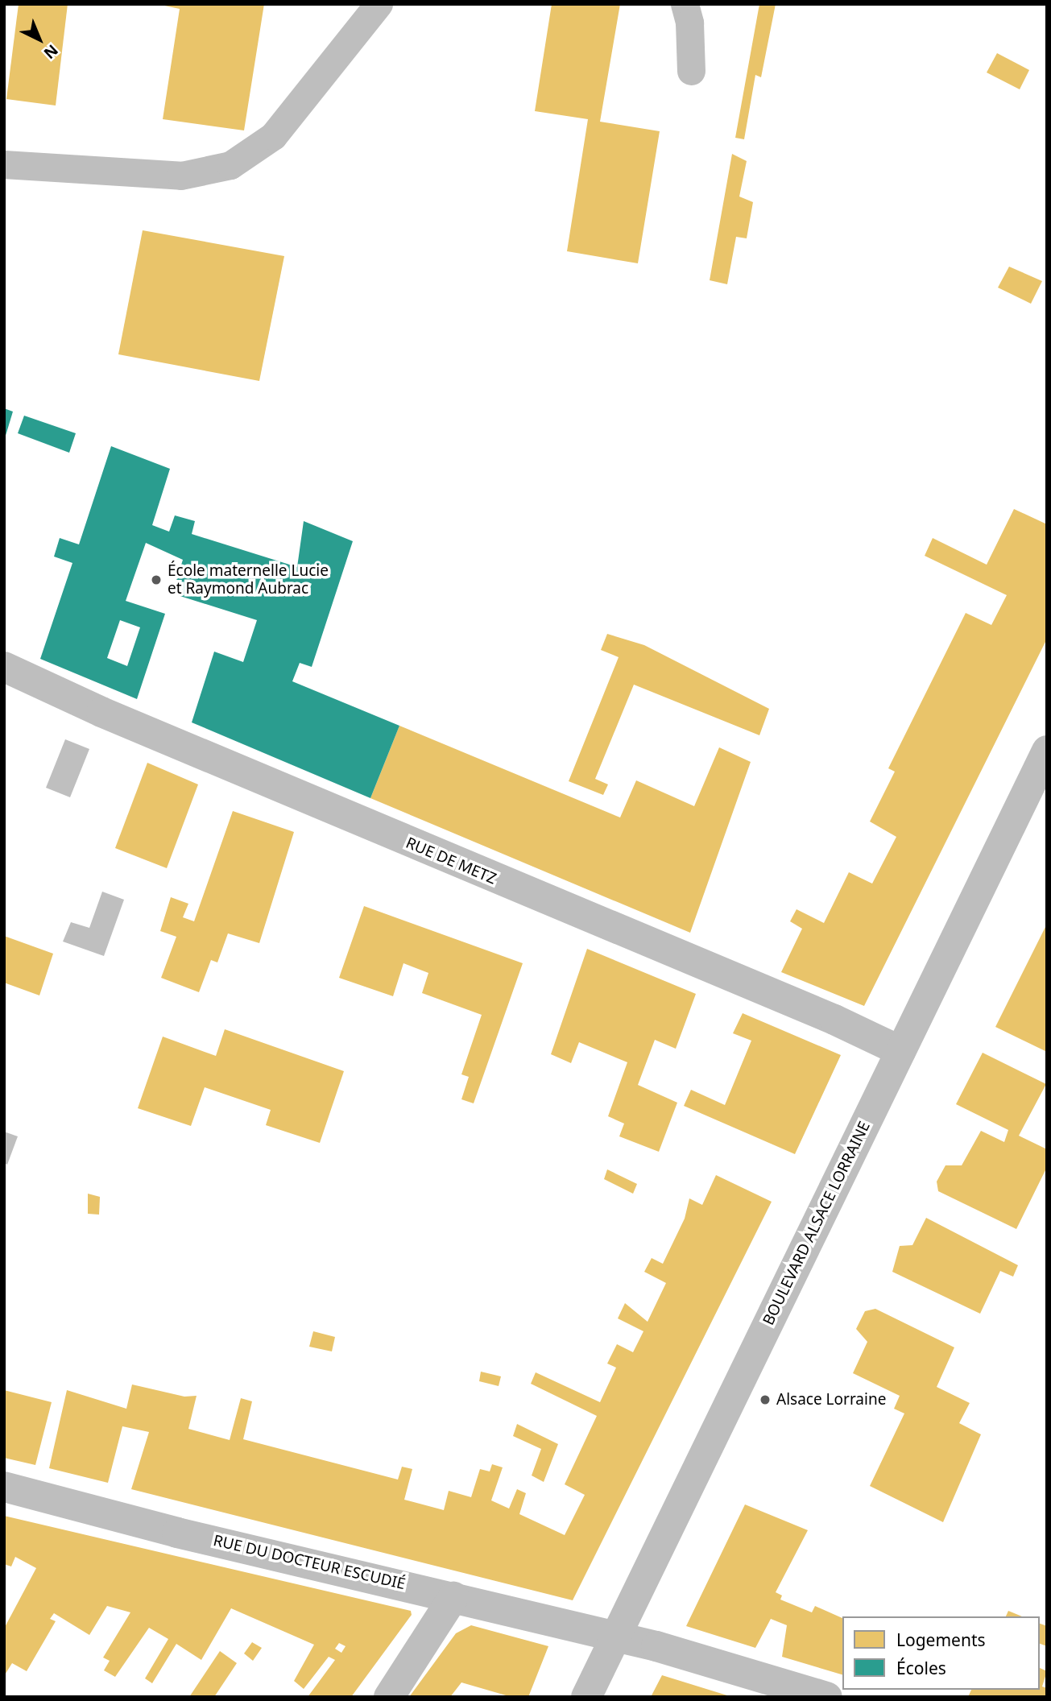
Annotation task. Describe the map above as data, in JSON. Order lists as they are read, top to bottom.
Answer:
{
  "streets": {
    "street": ["RUE DE METZ", "BOULEVARD ALSACE LORRAINE", "RUE DU DOCTEUR ESCUDIÉ"]
  },
  "crossings": [
    ["RUE DE METZ", "BOULEVARD ALSACE LORRAINE"],
    ["BOULEVARD ALSACE LORRAINE", "RUE DU DOCTEUR ESCUDIÉ"]
  ],
  "places": ["École maternelle Lucie et Raymond Aubrac", "Alsace Lorraine"],
  "legend": ["Logements", "Écoles"],
  "north": "bottom right"
}
